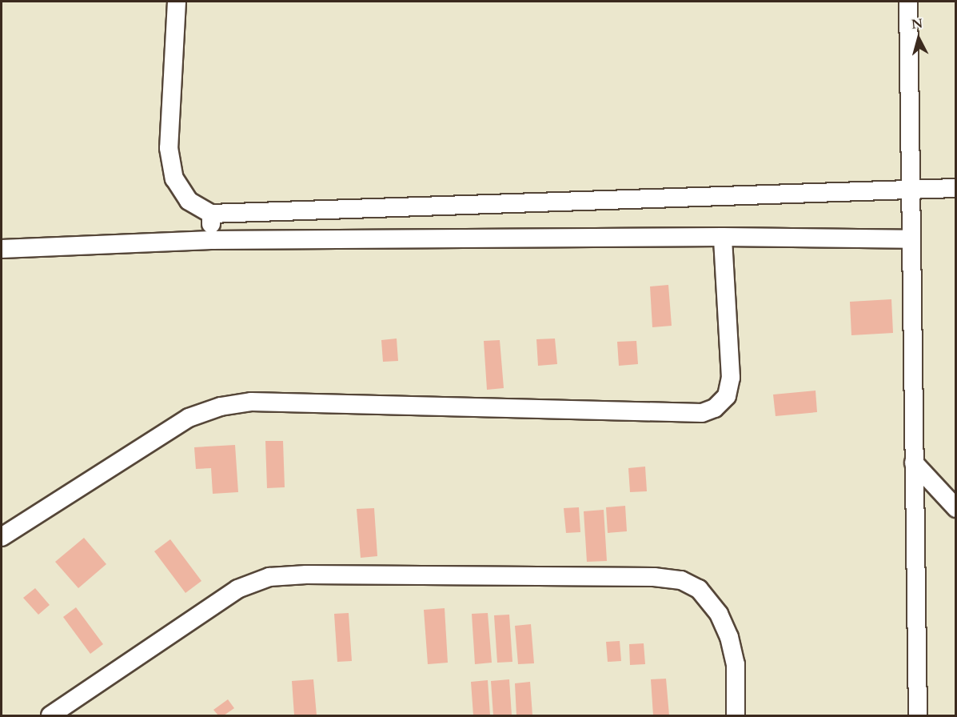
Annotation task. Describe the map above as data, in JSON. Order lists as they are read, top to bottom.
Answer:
{
  "north": "top"
}
